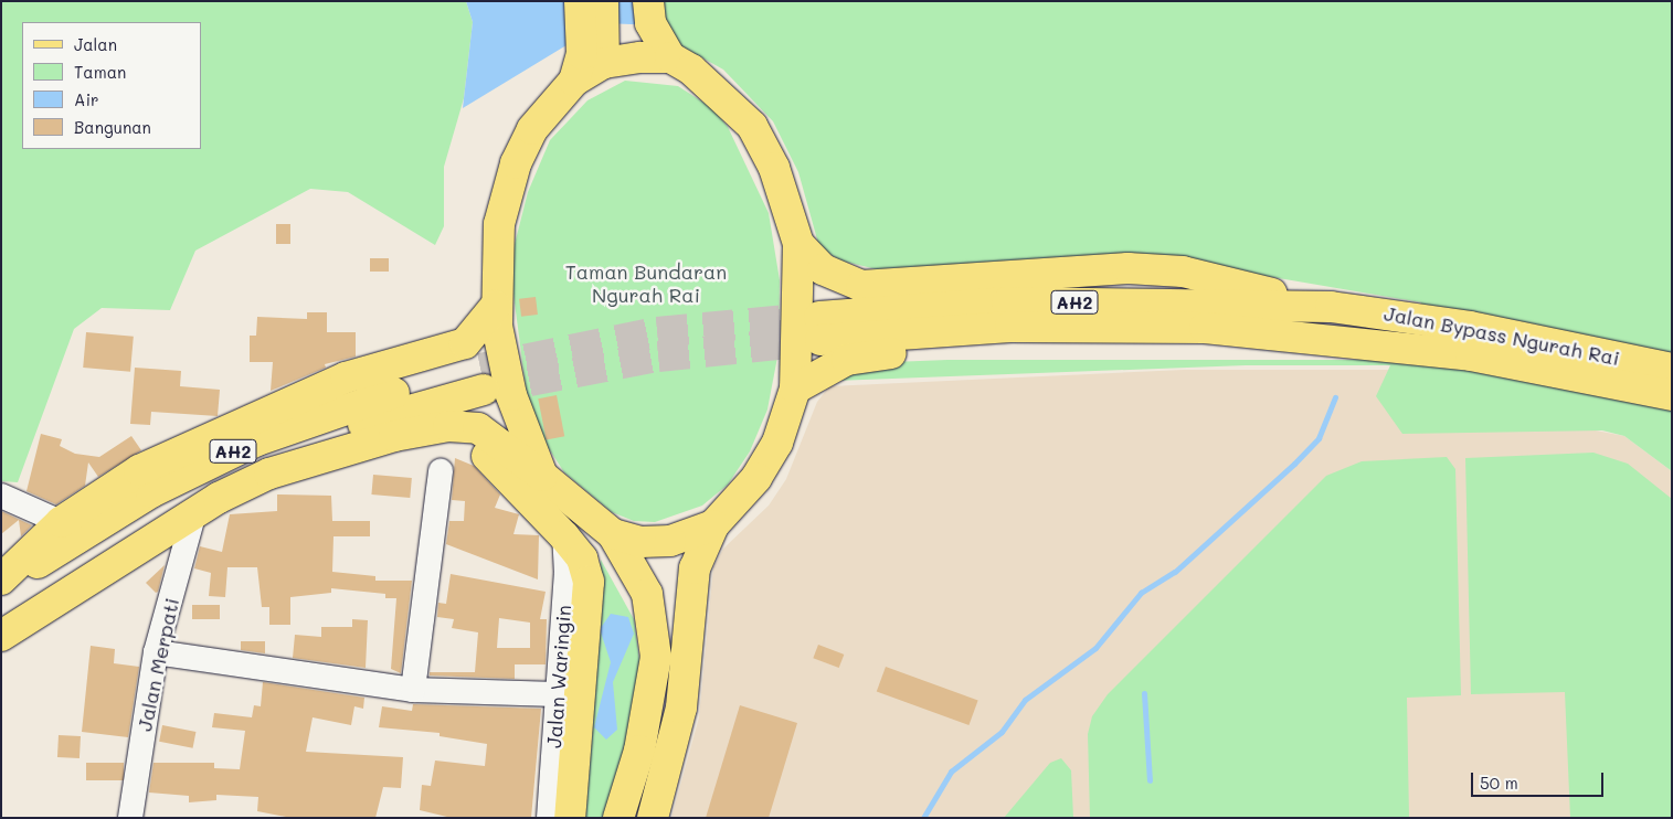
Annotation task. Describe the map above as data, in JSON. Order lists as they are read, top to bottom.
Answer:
{
  "streets": {
    "main road": ["AH2", "Jalan Bypass Ngurah Rai"],
    "street": ["Jalan Merpati", "Jalan Waringin"]
  },
  "crossings": [
    ["AH2", "Jalan Bypass Ngurah Rai"]
  ],
  "parks": ["Taman Bundaran Ngurah Rai"],
  "legend": [
    "Jalan",
    "Taman",
    "Air",
    "Bangunan"
  ],
  "scale_bar": "50 m"
}
